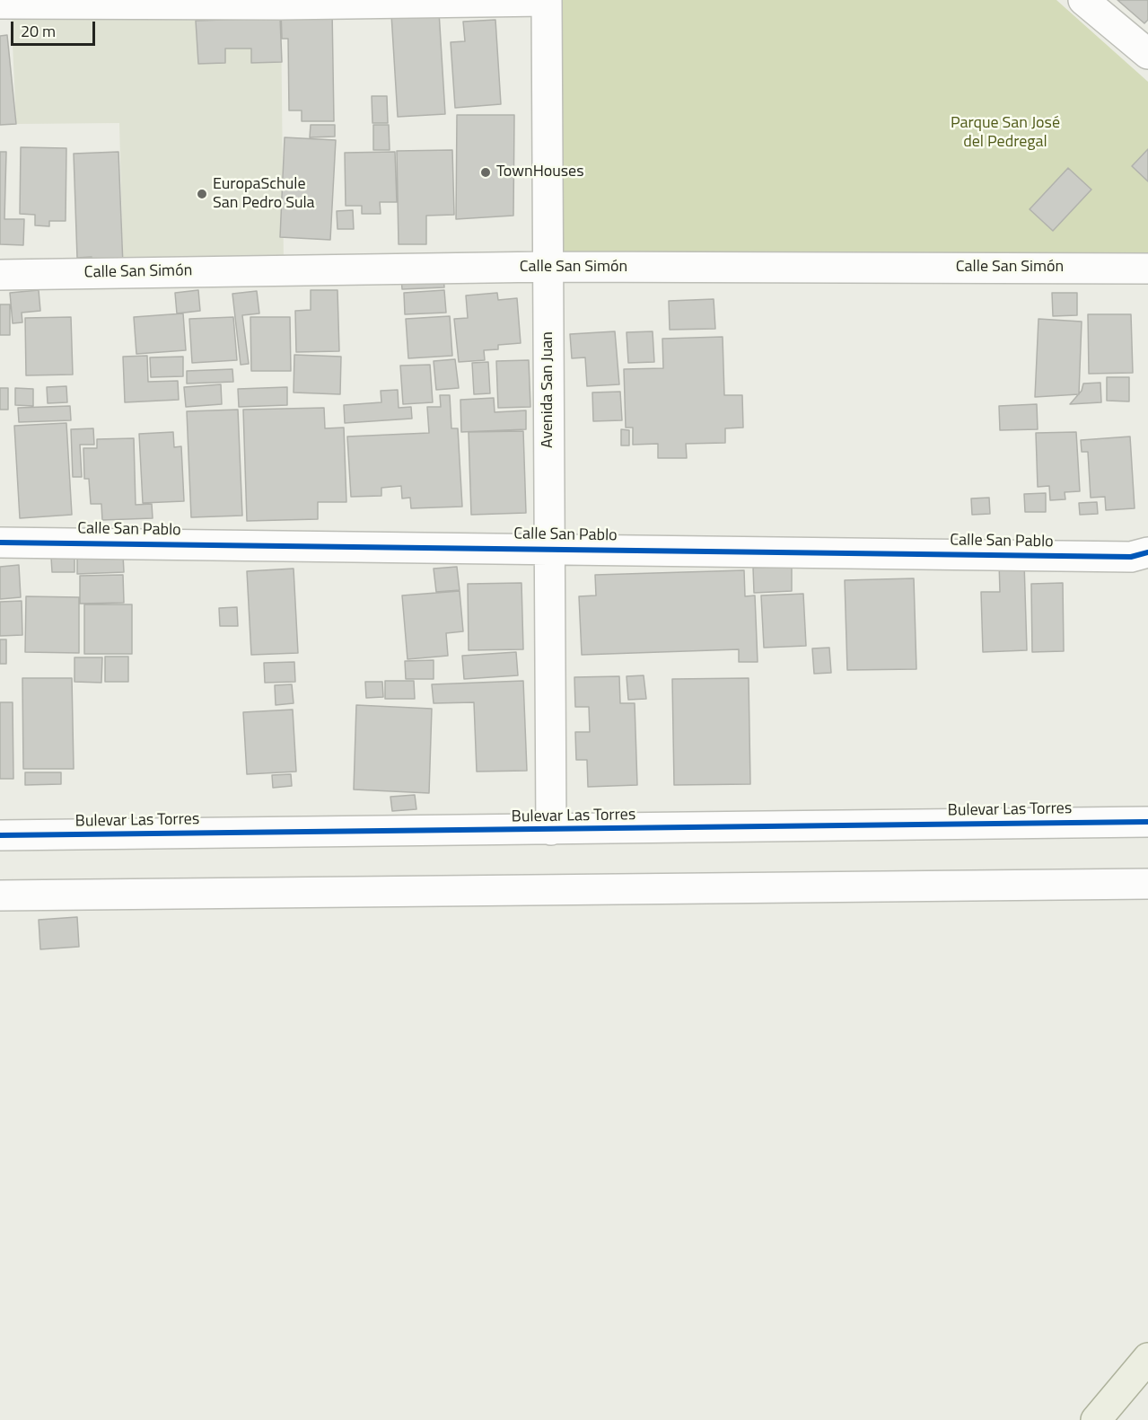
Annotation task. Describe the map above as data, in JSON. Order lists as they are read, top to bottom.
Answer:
{
  "streets": {
    "street": [
      "Calle San Simón",
      "Avenida San Juan",
      "Calle San Pablo",
      "Bulevar Las Torres"
    ]
  },
  "crossings": [
    ["Calle San Simón", "Avenida San Juan"],
    ["Avenida San Juan", "Calle San Pablo"],
    ["Avenida San Juan", "Bulevar Las Torres"]
  ],
  "parks": ["Parque San José del Pedregal"],
  "places": ["TownHouses", "EuropaSchule San Pedro Sula"],
  "scale_bar": "20 m"
}
